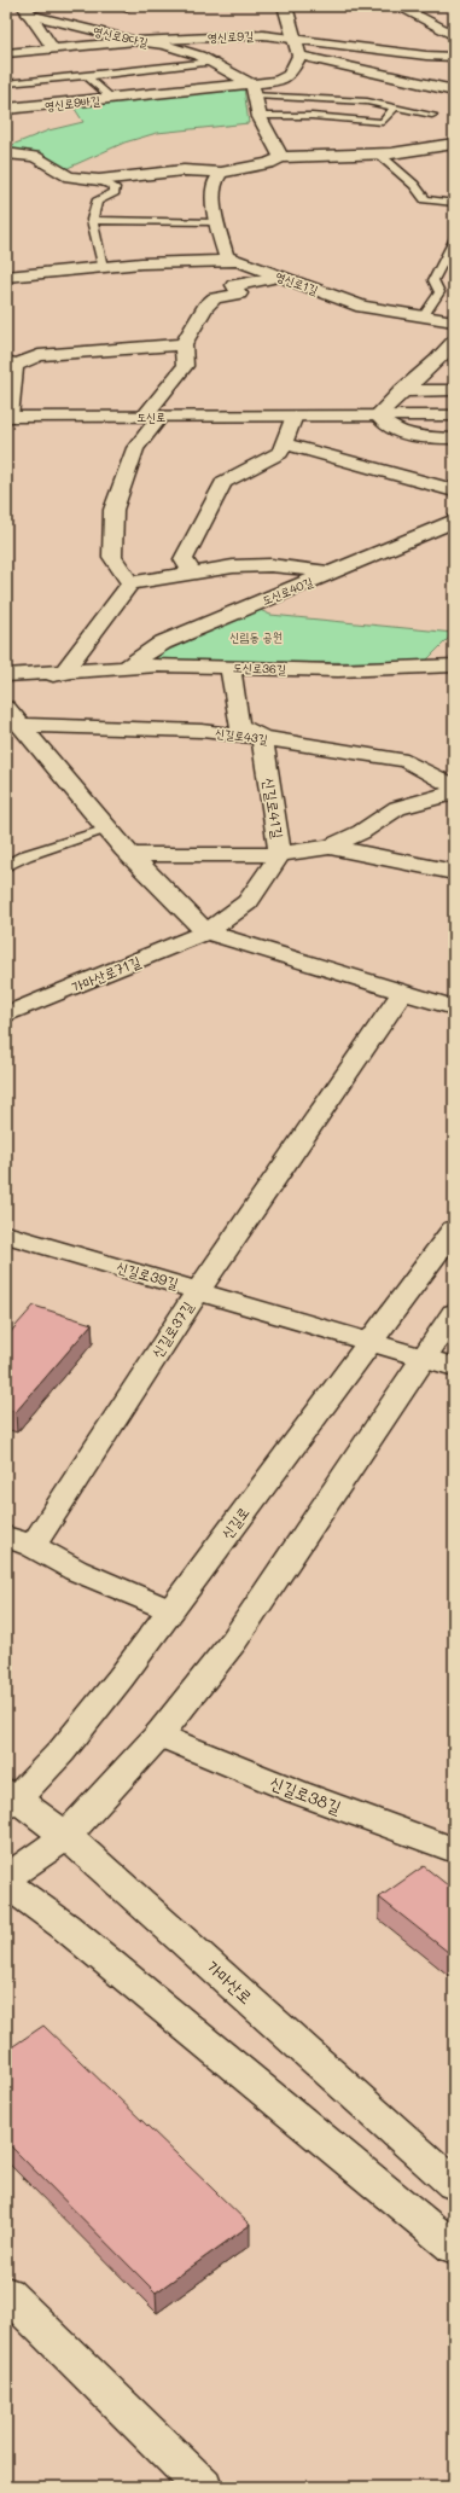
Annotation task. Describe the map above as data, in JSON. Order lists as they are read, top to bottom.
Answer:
{
  "streets": {
    "street": [
      "영신로9다길",
      "영신로9길",
      "영신로9바길",
      "영신로1길",
      "도신로",
      "도신로40길",
      "도신로36길",
      "신길로43길",
      "신길로41길",
      "가마산로71길",
      "신길로39길",
      "신길로37길",
      "신길로",
      "신길로38길",
      "가마산로"
    ]
  },
  "crossings": [
    ["영신로9다길", "영신로9길"],
    ["영신로9다길", "영신로9바길"],
    ["도신로40길", "도신로36길"],
    ["신길로43길", "신길로41길"],
    ["신길로41길", "가마산로71길"],
    ["신길로39길", "신길로37길"],
    ["신길로39길", "신길로"],
    ["신길로", "가마산로"]
  ],
  "parks": ["신림동 공원"]
}
